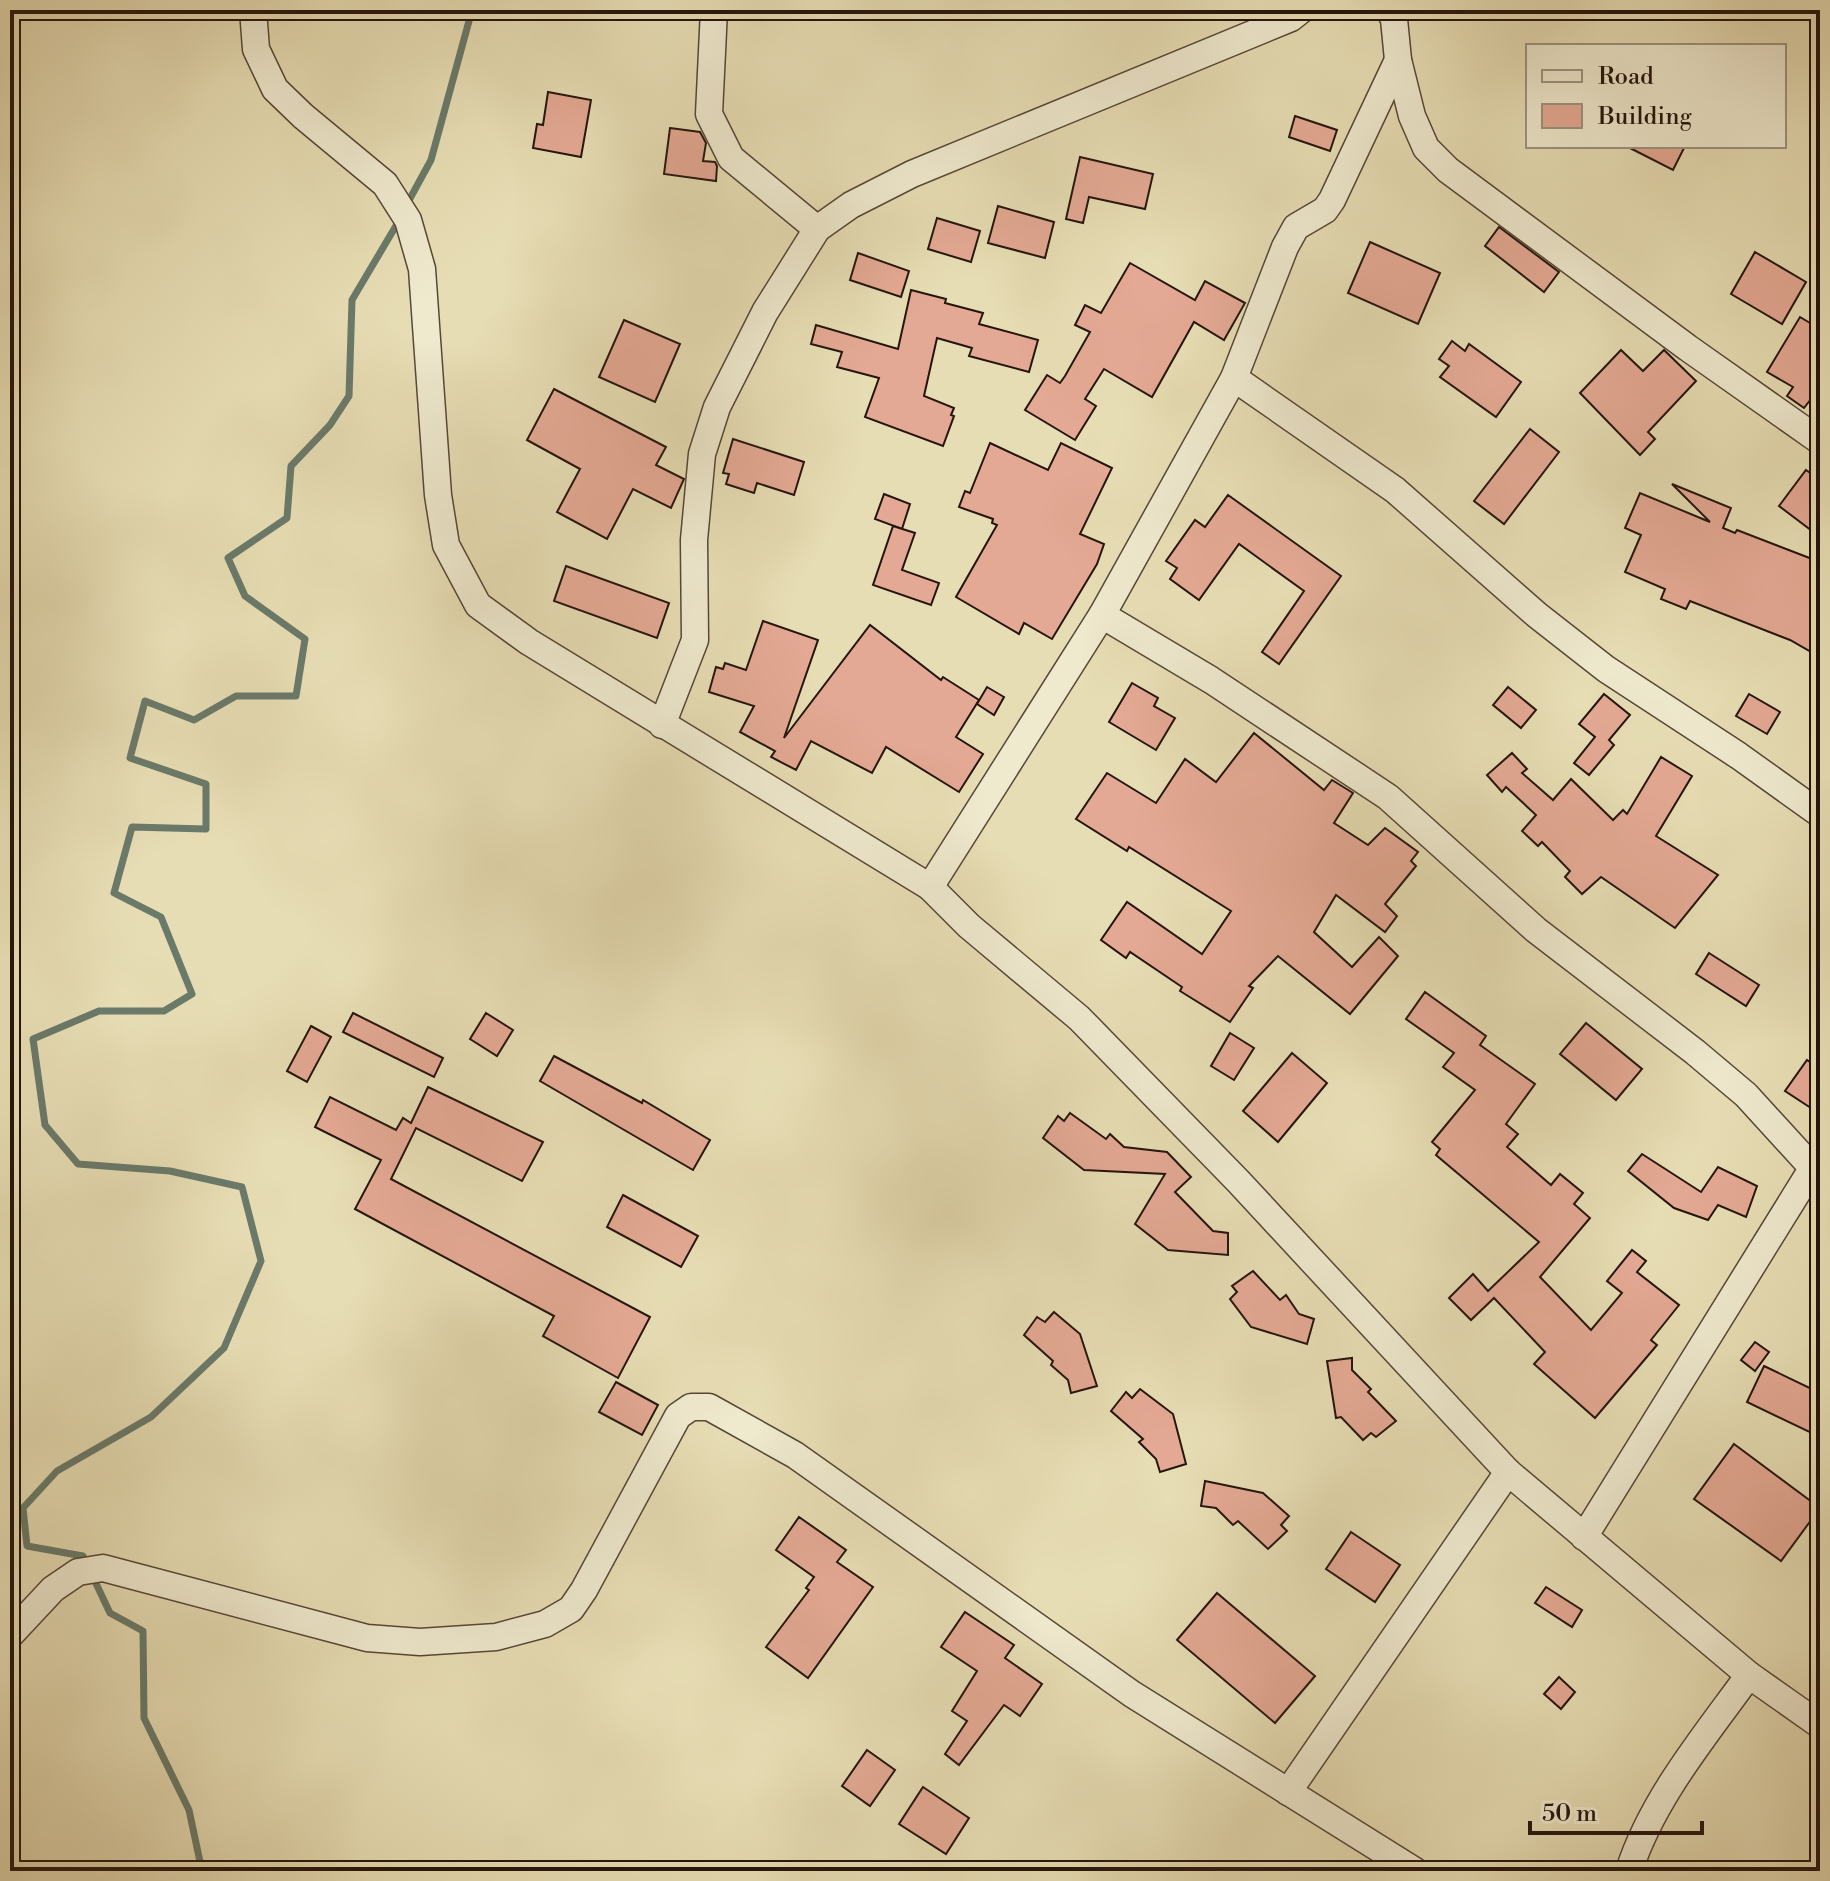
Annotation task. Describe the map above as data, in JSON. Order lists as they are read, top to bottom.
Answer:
{
  "legend": ["Road", "Building"],
  "scale_bar": "50 m"
}
